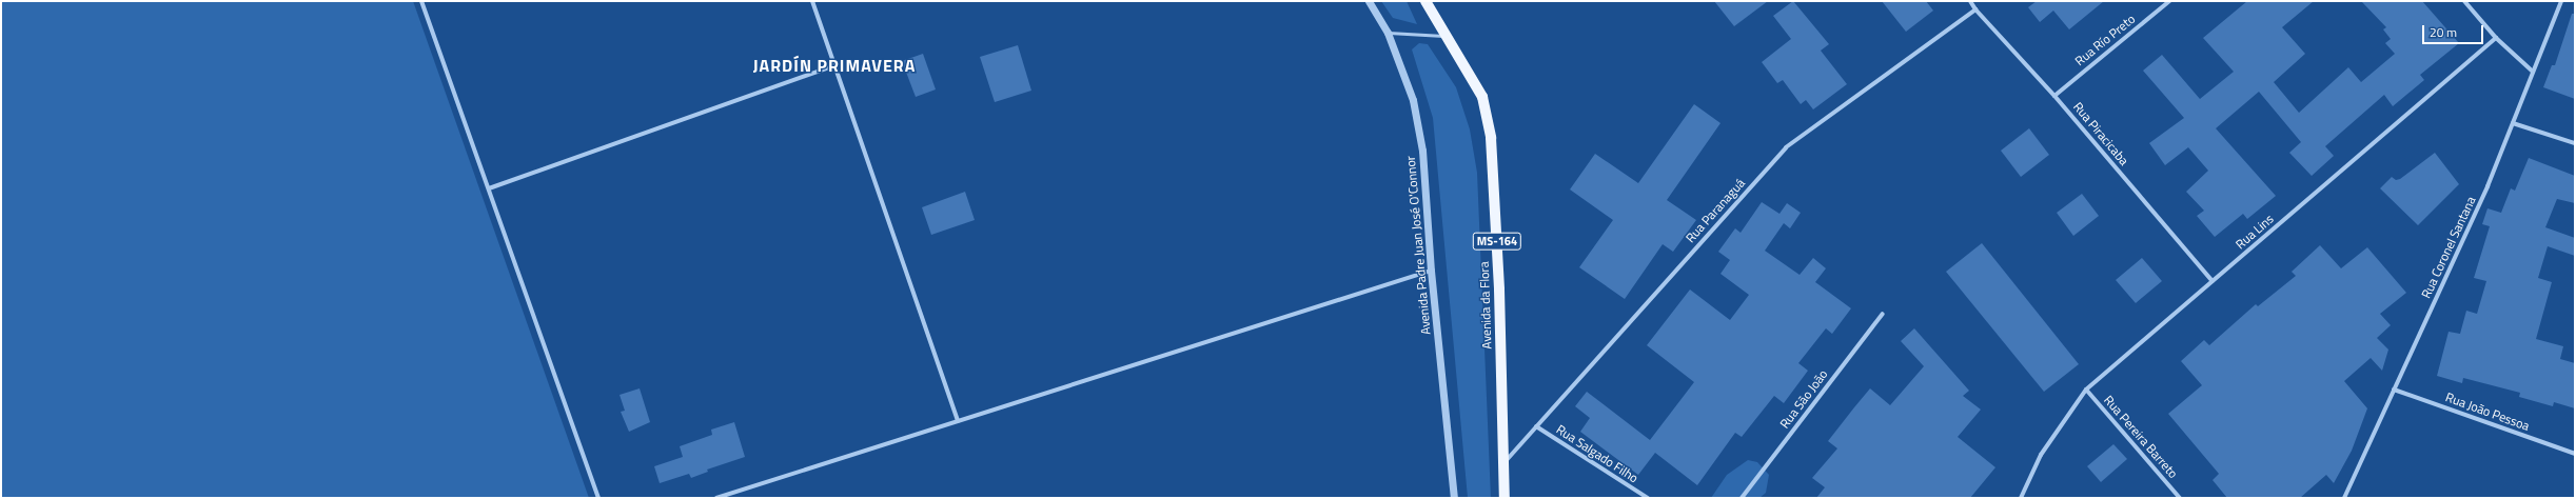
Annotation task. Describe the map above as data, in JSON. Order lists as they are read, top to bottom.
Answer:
{
  "streets": {
    "main road": ["MS-164", "Avenida da Flora"],
    "street": [
      "Rua Río Preto",
      "Rua Piracicaba",
      "Rua Paranaguá",
      "Rua Lins",
      "Avenida Padre Juan José O'Connor",
      "Rua Coronel Santana",
      "Rua São João",
      "Rua João Pessoa",
      "Rua Pereira Barreto",
      "Rua Salgado Filho"
    ]
  },
  "crossings": [
    ["Rua Río Preto", "Rua Piracicaba"],
    ["Rua Piracicaba", "Rua Paranaguá"],
    ["Rua Piracicaba", "Rua Lins"],
    ["Rua Paranaguá", "Avenida da Flora"],
    ["Rua Paranaguá", "Rua Salgado Filho"],
    ["Rua Lins", "Rua Pereira Barreto"],
    ["Rua Coronel Santana", "Rua João Pessoa"]
  ],
  "districts": ["JARDÍN PRIMAVERA"],
  "scale_bar": "20 m"
}
